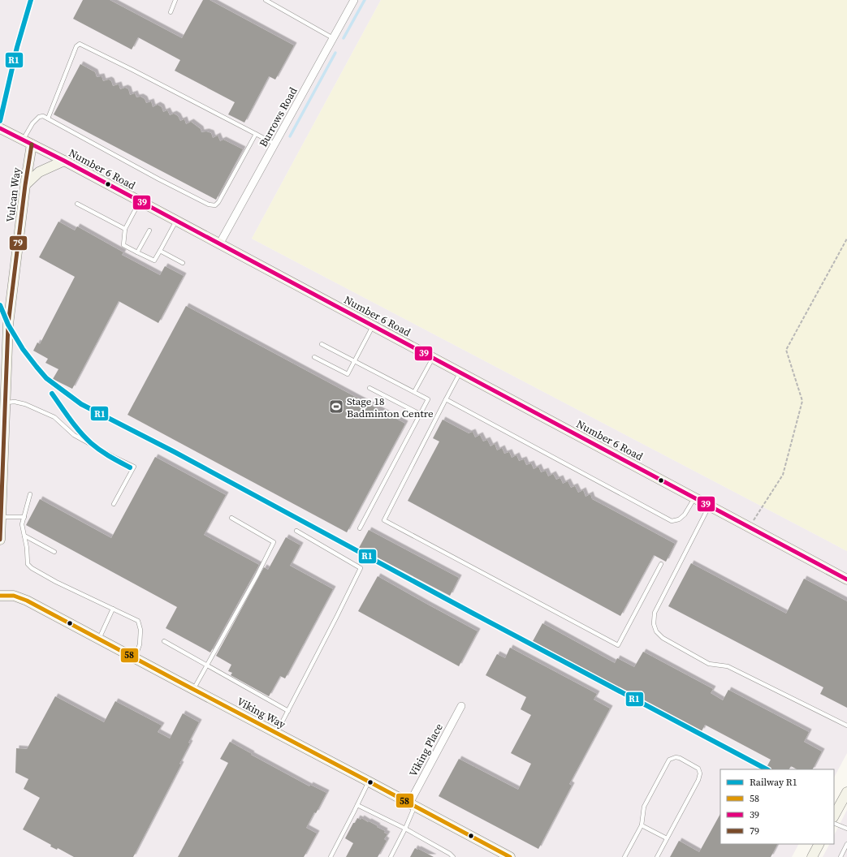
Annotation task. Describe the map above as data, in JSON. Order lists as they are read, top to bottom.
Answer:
{
  "streets": {
    "street": [
      "Burrows Road",
      "Number 6 Road",
      "Vulcan Way",
      "Viking Way",
      "Viking Place"
    ]
  },
  "crossings": [
    ["Burrows Road", "Number 6 Road"],
    ["Number 6 Road", "Vulcan Way"],
    ["Viking Way", "Viking Place"]
  ],
  "places": {
    "sports": ["Stage 18 Badminton Centre"]
  },
  "lines": [
    "rail line R1",
    "transit line 39",
    "transit line 79",
    "transit line 58"
  ],
  "legend": [
    "Railway R1",
    "58",
    "39",
    "79"
  ]
}
